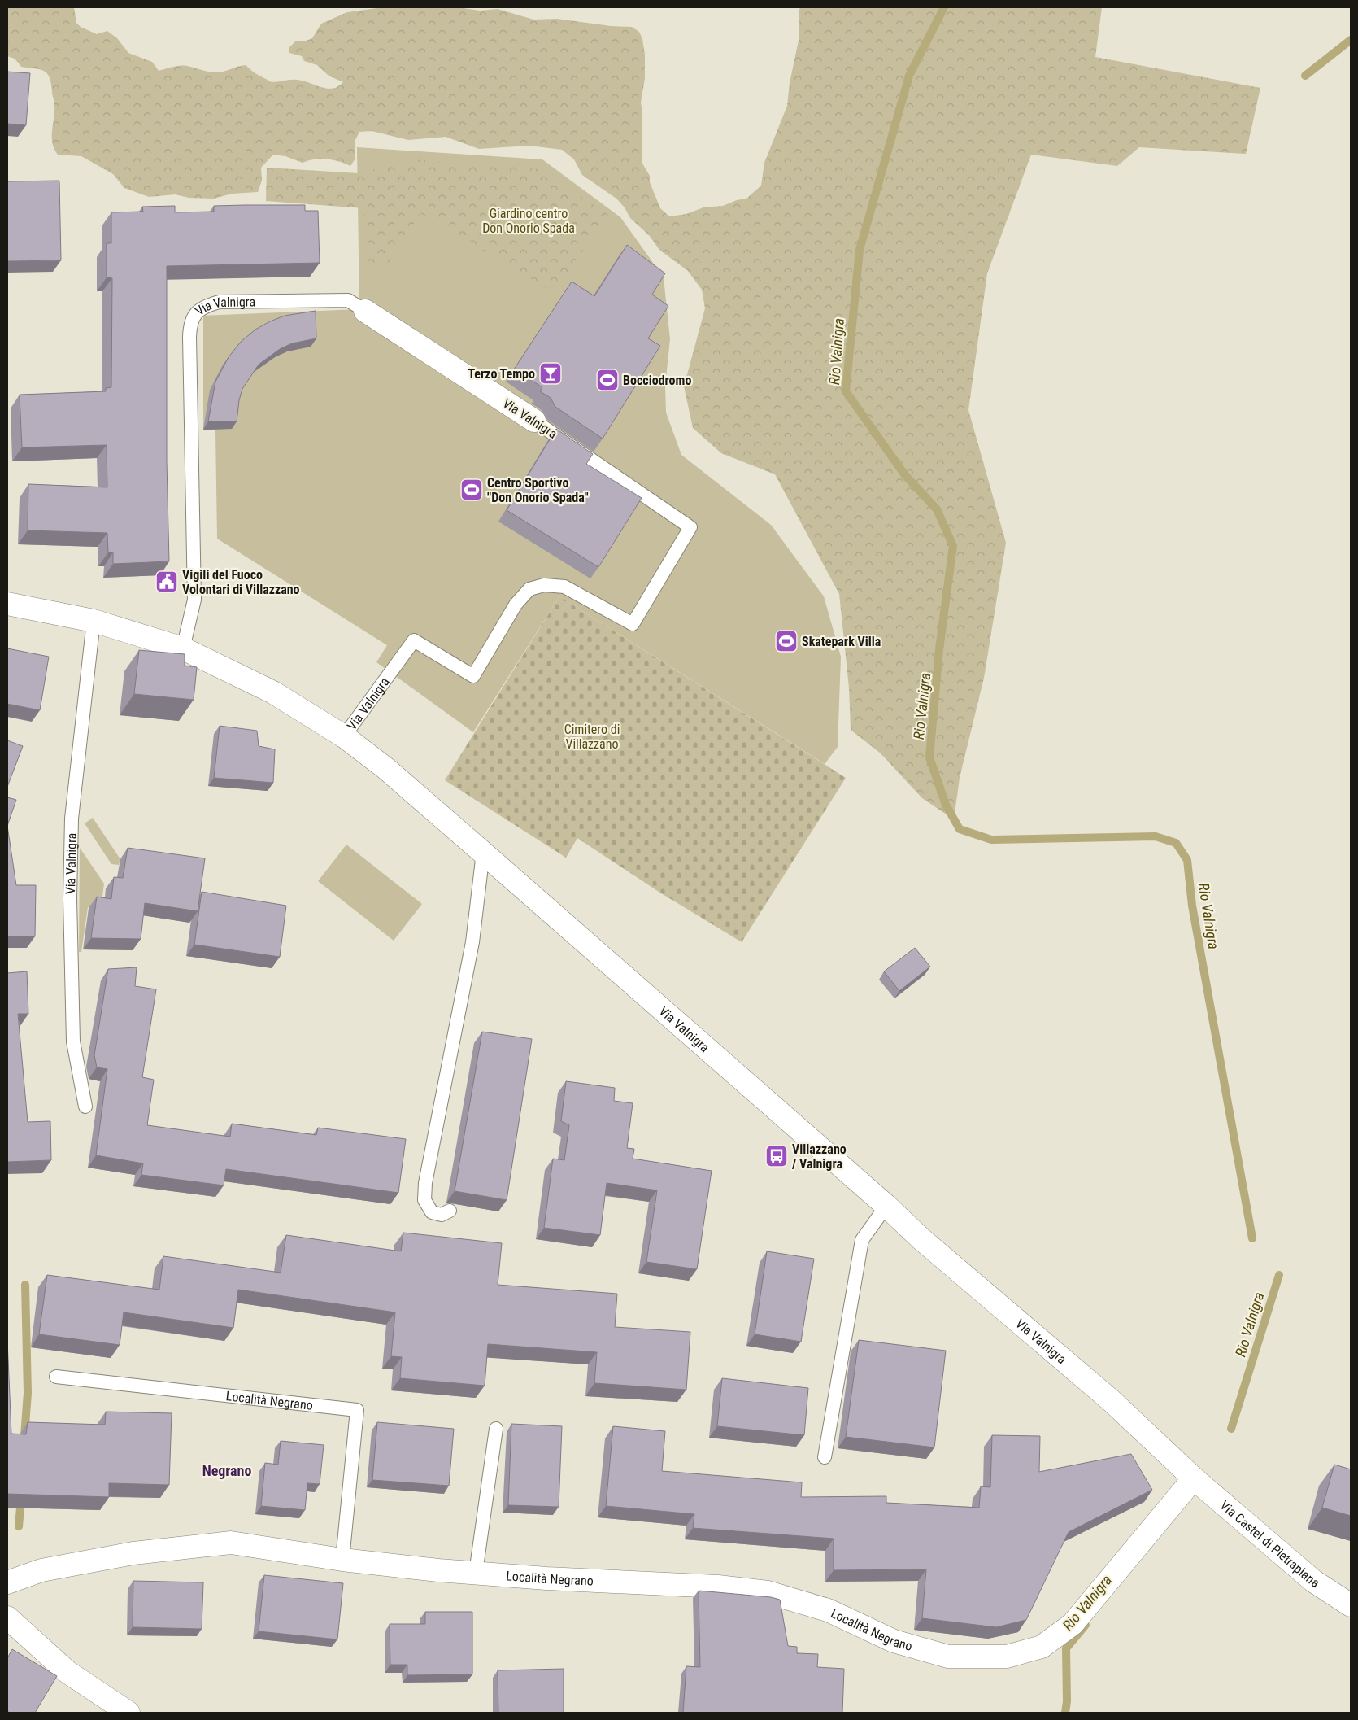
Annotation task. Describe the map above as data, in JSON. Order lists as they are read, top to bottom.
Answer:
{
  "streets": {
    "main road": ["Via Valnigra", "Località Negrano", "Via Castel di Pietrapiana"]
  },
  "crossings": [
    ["Via Valnigra", "Località Negrano"],
    ["Via Valnigra", "Via Castel di Pietrapiana"],
    ["Località Negrano", "Via Castel di Pietrapiana"]
  ],
  "districts": ["Negrano"],
  "water": ["Rio Valnigra"],
  "parks": ["Giardino centro Don Onorio Spada", "Cimitero di Villazzano"],
  "places": {
    "bar": ["Terzo Tempo"],
    "sports": ["Bocciodromo", "Centro Sportivo \"Don Onorio Spada\"", "Skatepark Villa"],
    "public building": ["Vigili del Fuoco Volontari di Villazzano"],
    "bus stop": ["Villazzano / Valnigra"]
  }
}
